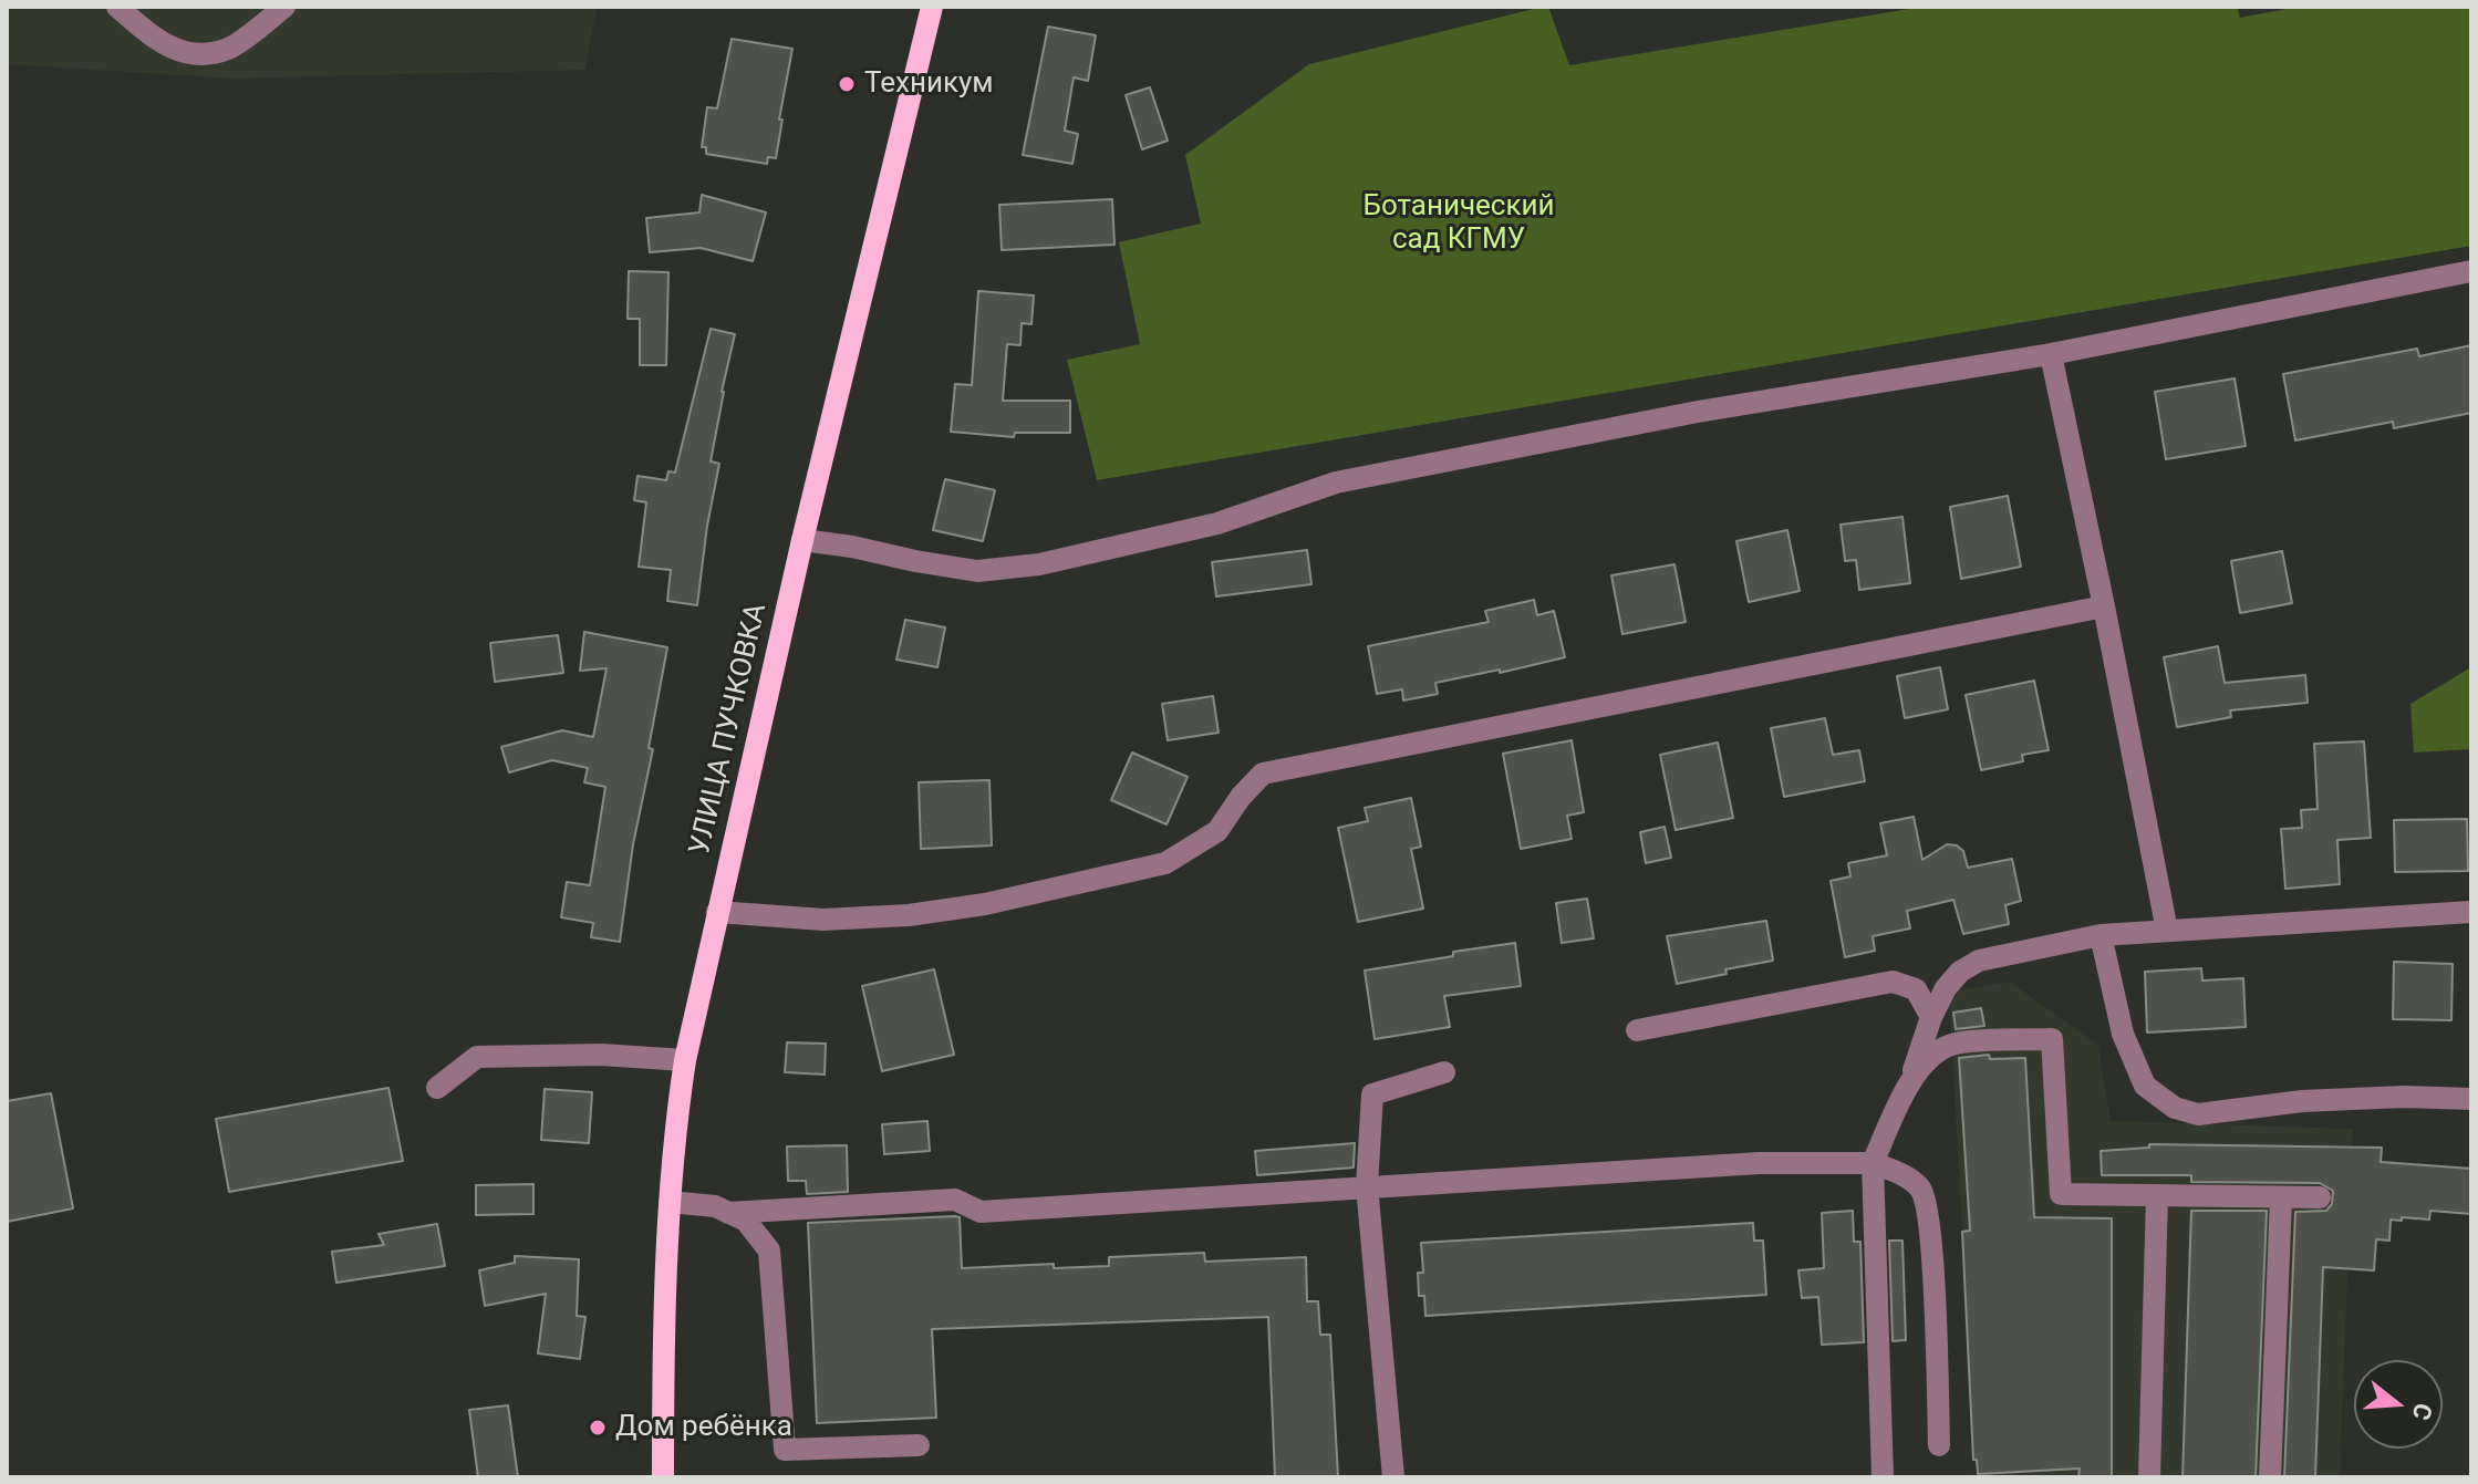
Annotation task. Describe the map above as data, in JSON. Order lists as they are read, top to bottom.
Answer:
{
  "streets": {
    "main road": ["УЛИЦА ПУЧКОВКА"]
  },
  "parks": ["Ботанический сад КГМУ"],
  "places": ["Техникум", "Дом ребёнка"],
  "north": "right"
}
